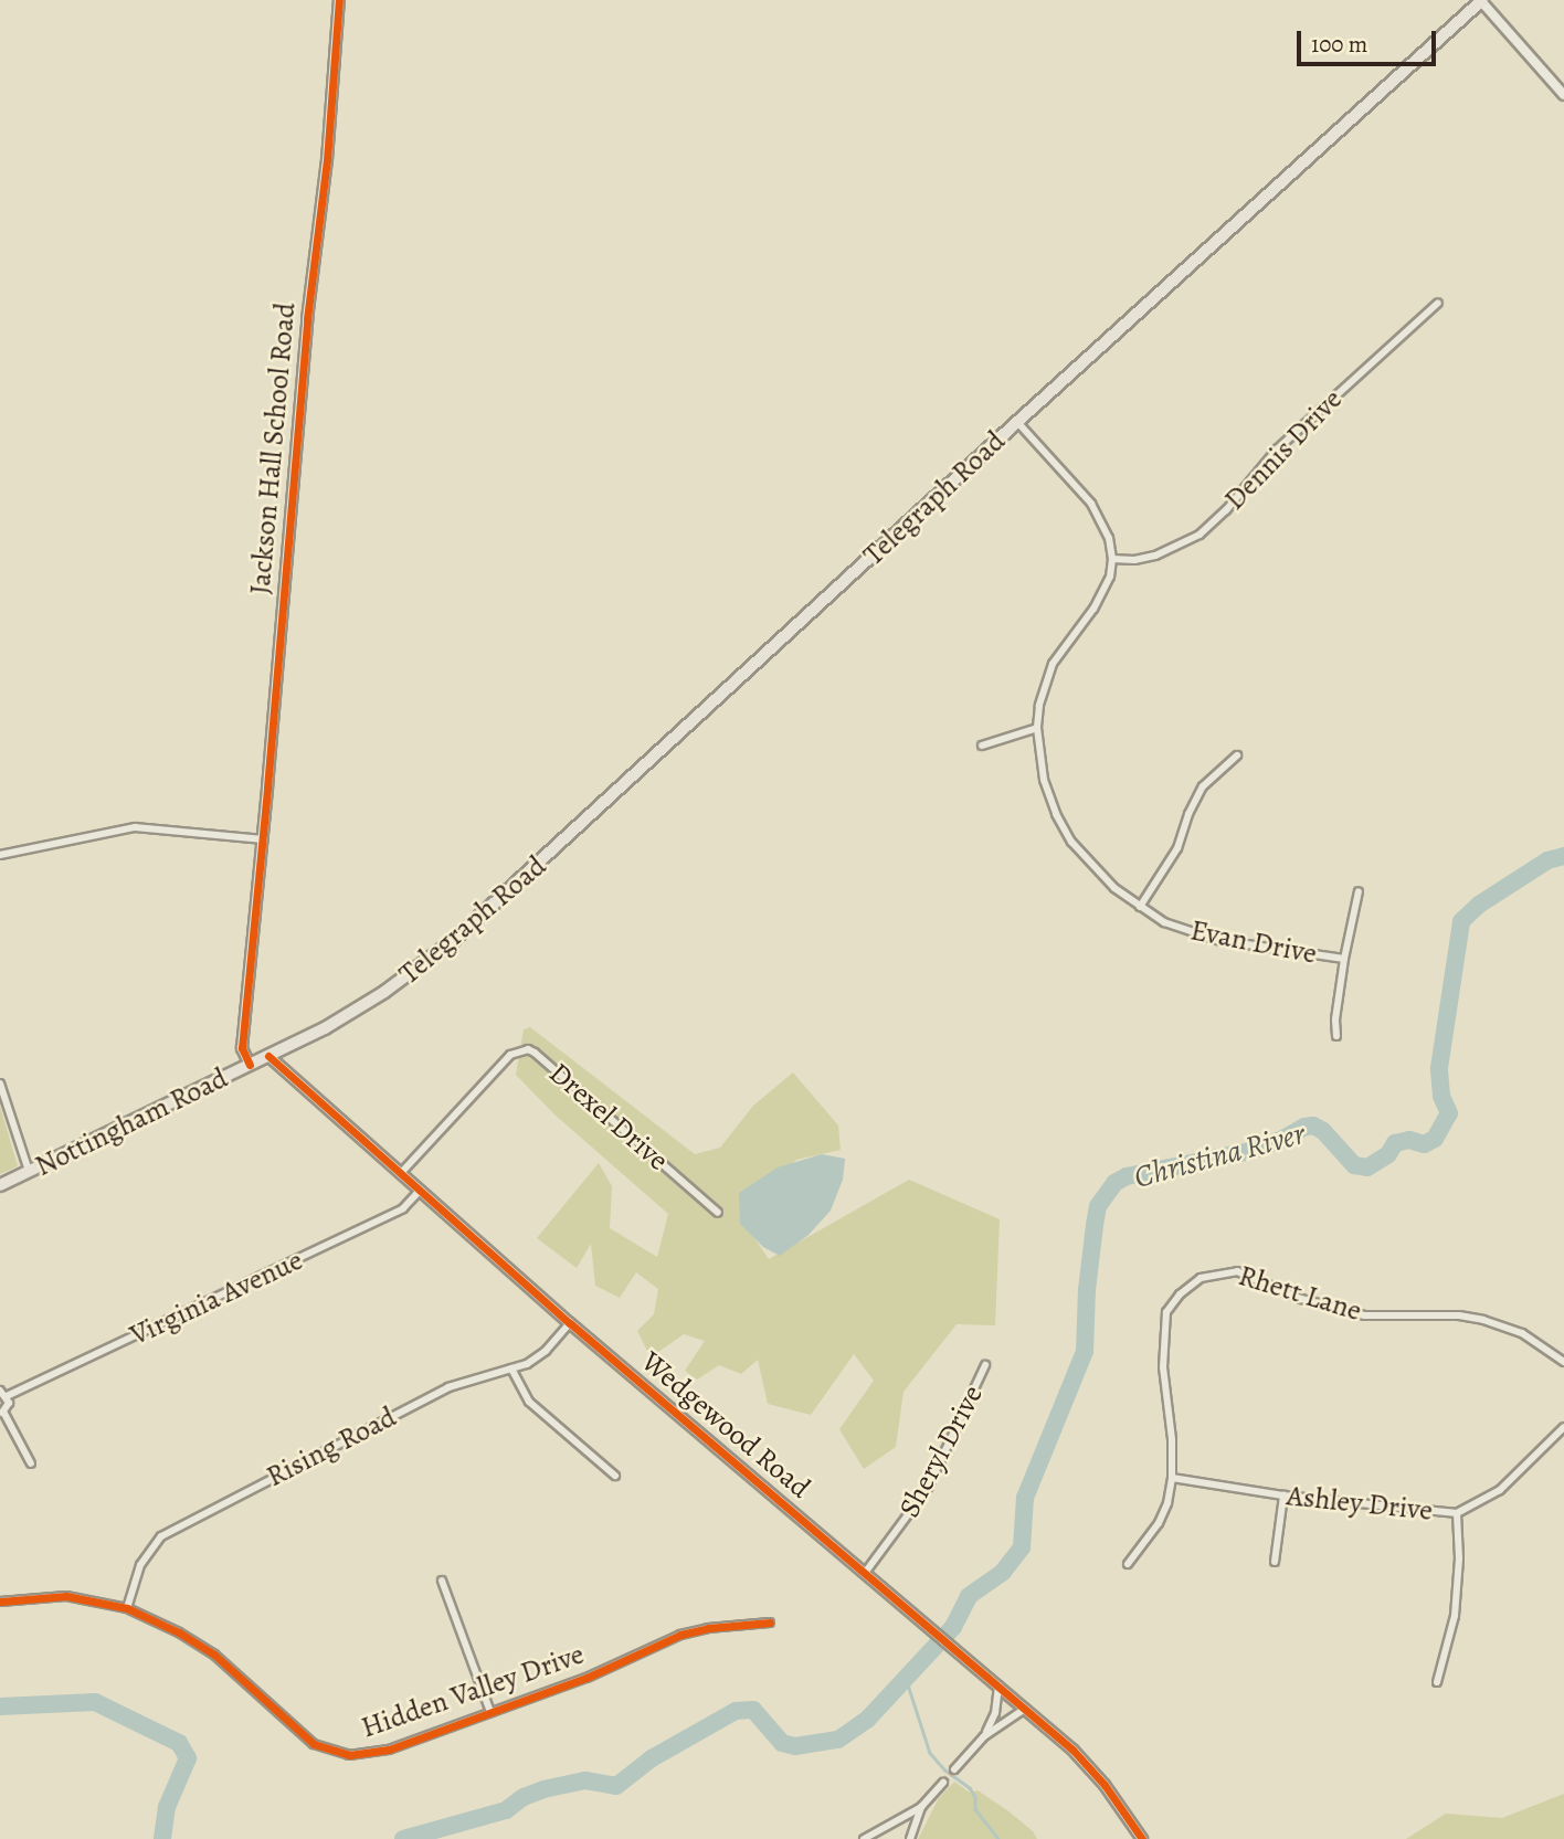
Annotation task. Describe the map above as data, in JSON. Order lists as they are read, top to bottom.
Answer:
{
  "streets": {
    "main road": ["Telegraph Road", "Nottingham Road"],
    "street": [
      "Jackson Hall School Road",
      "Dennis Drive",
      "Evan Drive",
      "Drexel Drive",
      "Rhett Lane",
      "Virginia Avenue",
      "Wedgewood Road",
      "Rising Road",
      "Sheryl Drive",
      "Ashley Drive",
      "Hidden Valley Drive"
    ]
  },
  "crossings": [
    ["Jackson Hall School Road", "Nottingham Road"],
    ["Dennis Drive", "Evan Drive"],
    ["Telegraph Road", "Nottingham Road"],
    ["Drexel Drive", "Wedgewood Road"],
    ["Nottingham Road", "Wedgewood Road"],
    ["Rhett Lane", "Ashley Drive"],
    ["Virginia Avenue", "Wedgewood Road"],
    ["Wedgewood Road", "Rising Road"],
    ["Wedgewood Road", "Sheryl Drive"],
    ["Rising Road", "Hidden Valley Drive"]
  ],
  "water": ["Christina River"],
  "scale_bar": "100 m"
}
